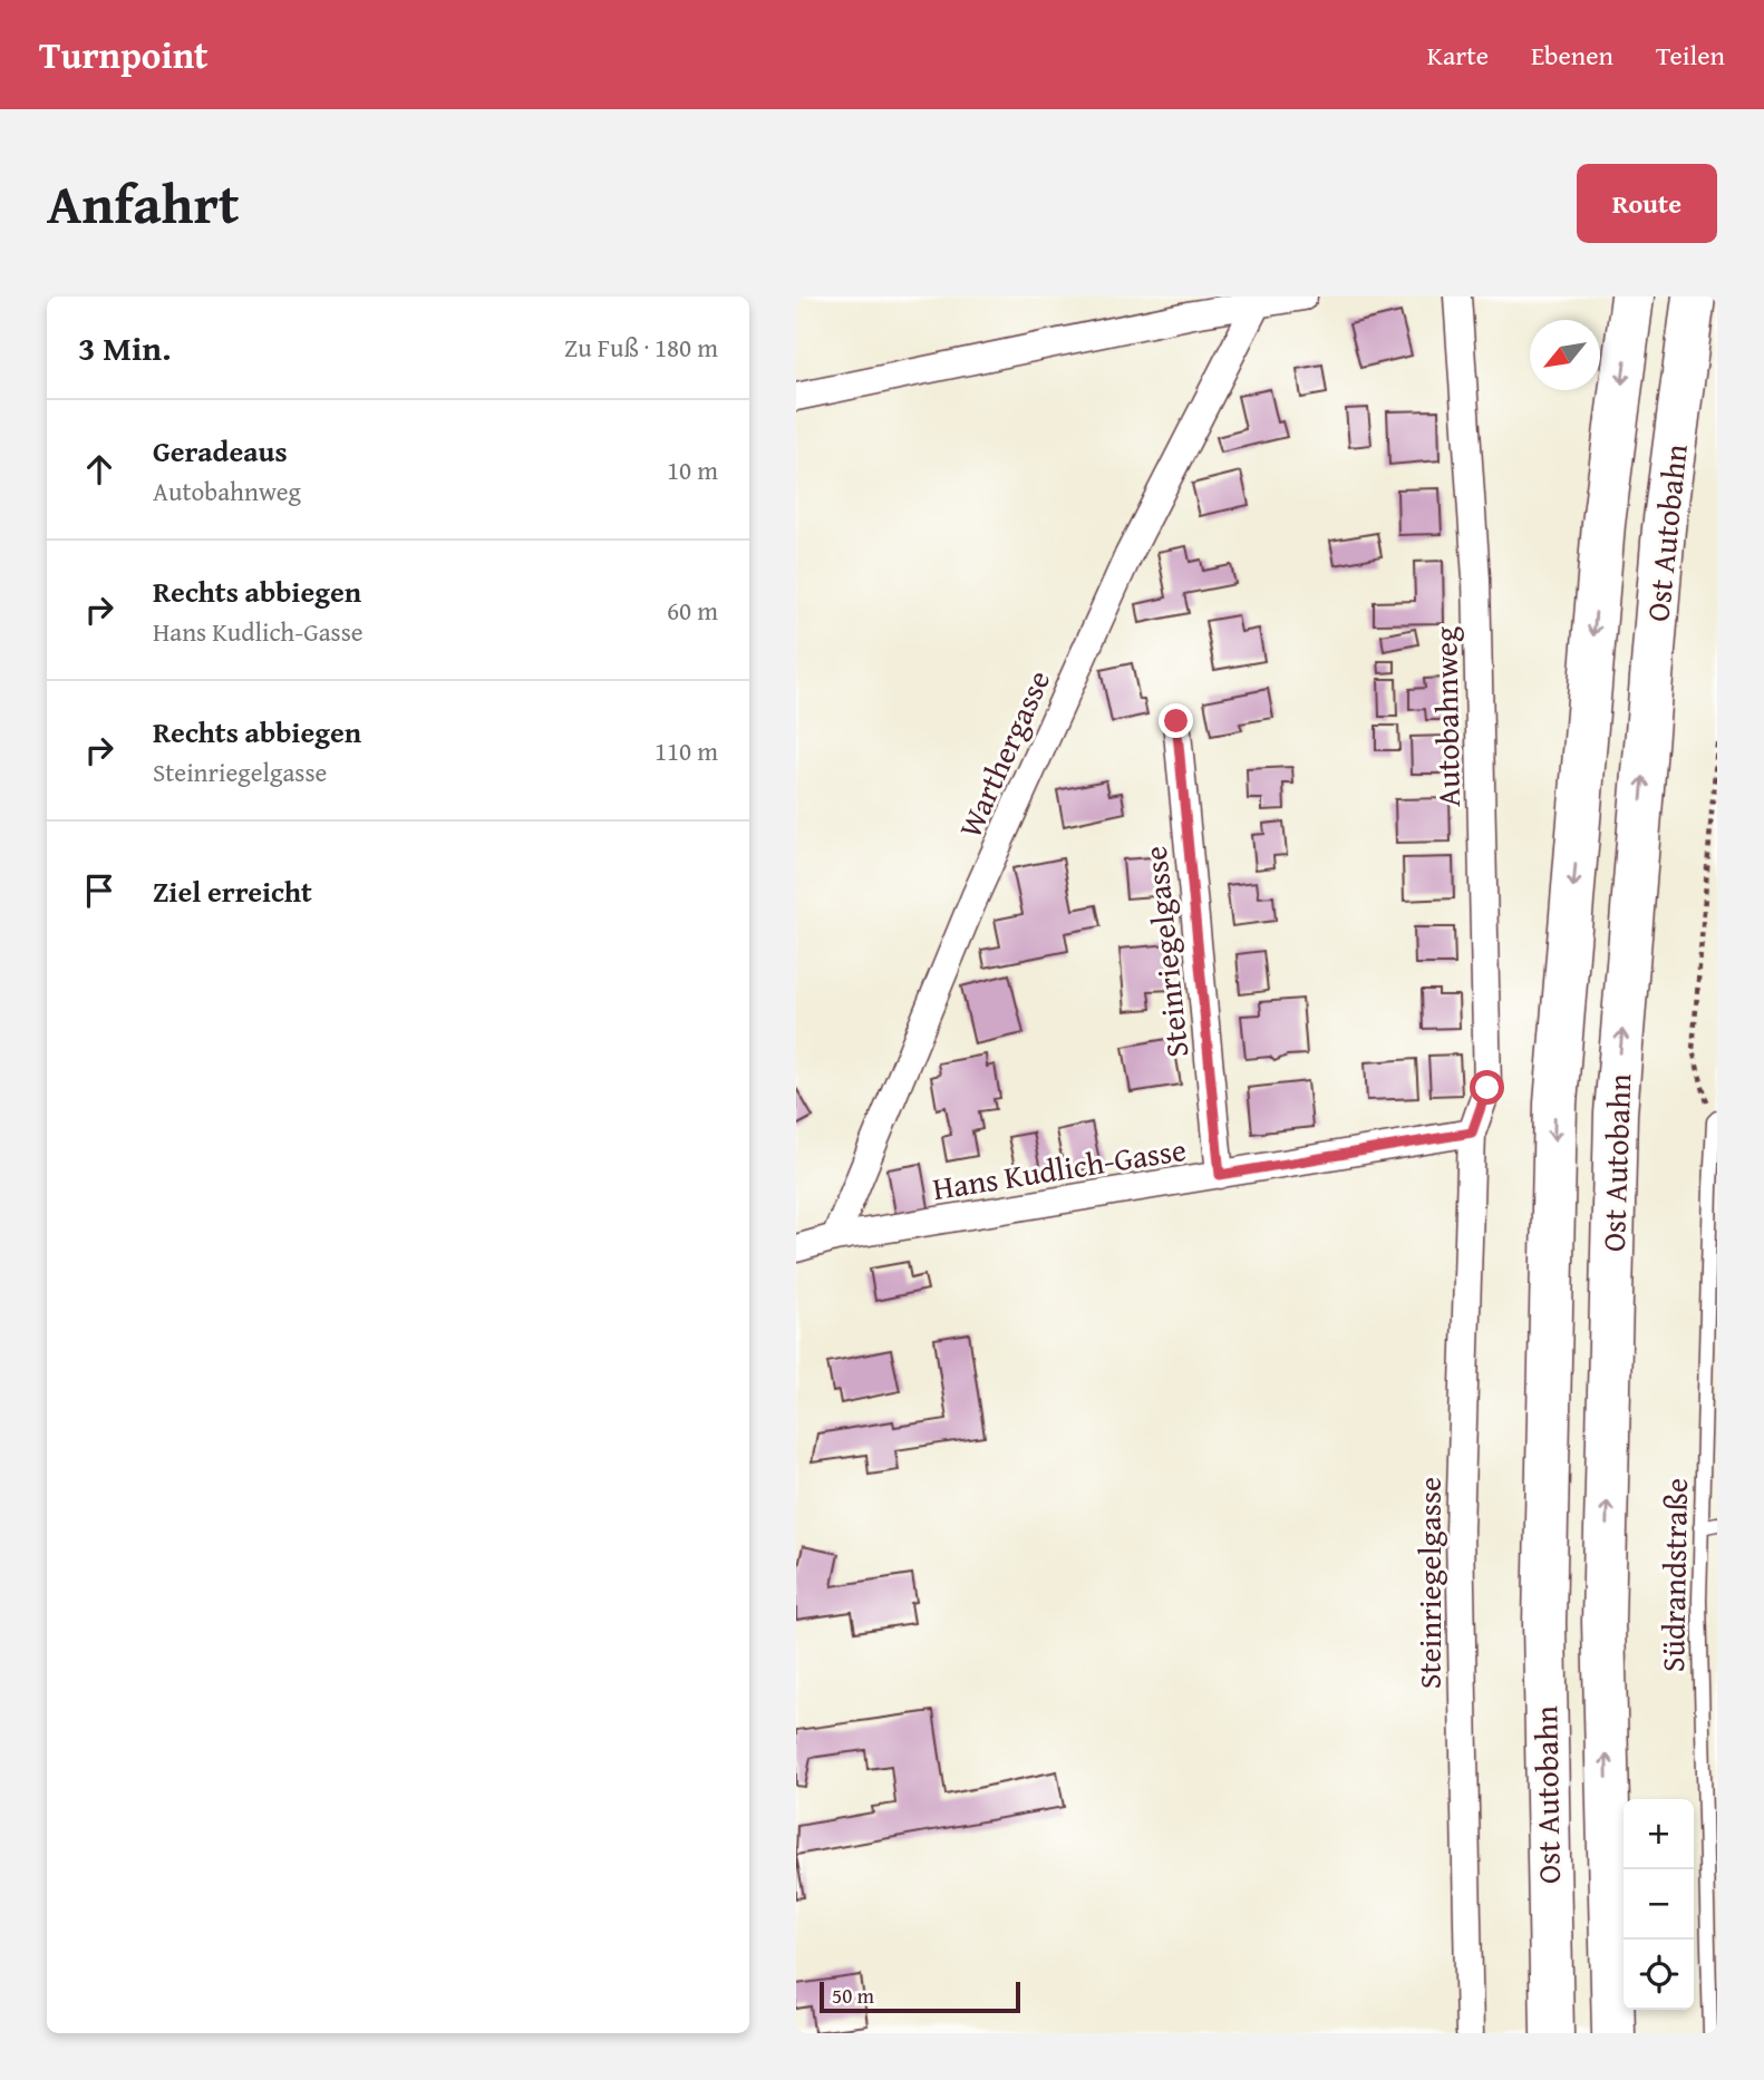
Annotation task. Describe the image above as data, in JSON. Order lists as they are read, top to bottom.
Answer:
{
  "streets": {
    "highway": ["Ost Autobahn"],
    "street": [
      "Autobahnweg",
      "Warthergasse",
      "Steinriegelgasse",
      "Hans Kudlich-Gasse"
    ],
    "lane": ["Südrandstraße"]
  },
  "crossings": [
    ["Autobahnweg", "Steinriegelgasse"],
    ["Autobahnweg", "Hans Kudlich-Gasse"],
    ["Warthergasse", "Hans Kudlich-Gasse"],
    ["Steinriegelgasse", "Hans Kudlich-Gasse"]
  ],
  "scale_bar": "50 m",
  "north": "bottom left",
  "page": {
    "header": "Turnpoint",
    "nav": ["Karte", "Ebenen", "Teilen"],
    "title": "Anfahrt",
    "buttons": "Route",
    "heading": ["3 Min.", "Zu Fuß · 180 m"],
    "list": [
      ["Geradeaus", "Autobahnweg", "10 m"],
      ["Rechts abbiegen", "Hans Kudlich-Gasse", "60 m"],
      ["Rechts abbiegen", "Steinriegelgasse", "110 m"],
      "Ziel erreicht"
    ],
    "map_buttons": ["+", "−"],
    "scale": "50 m"
  }
}
